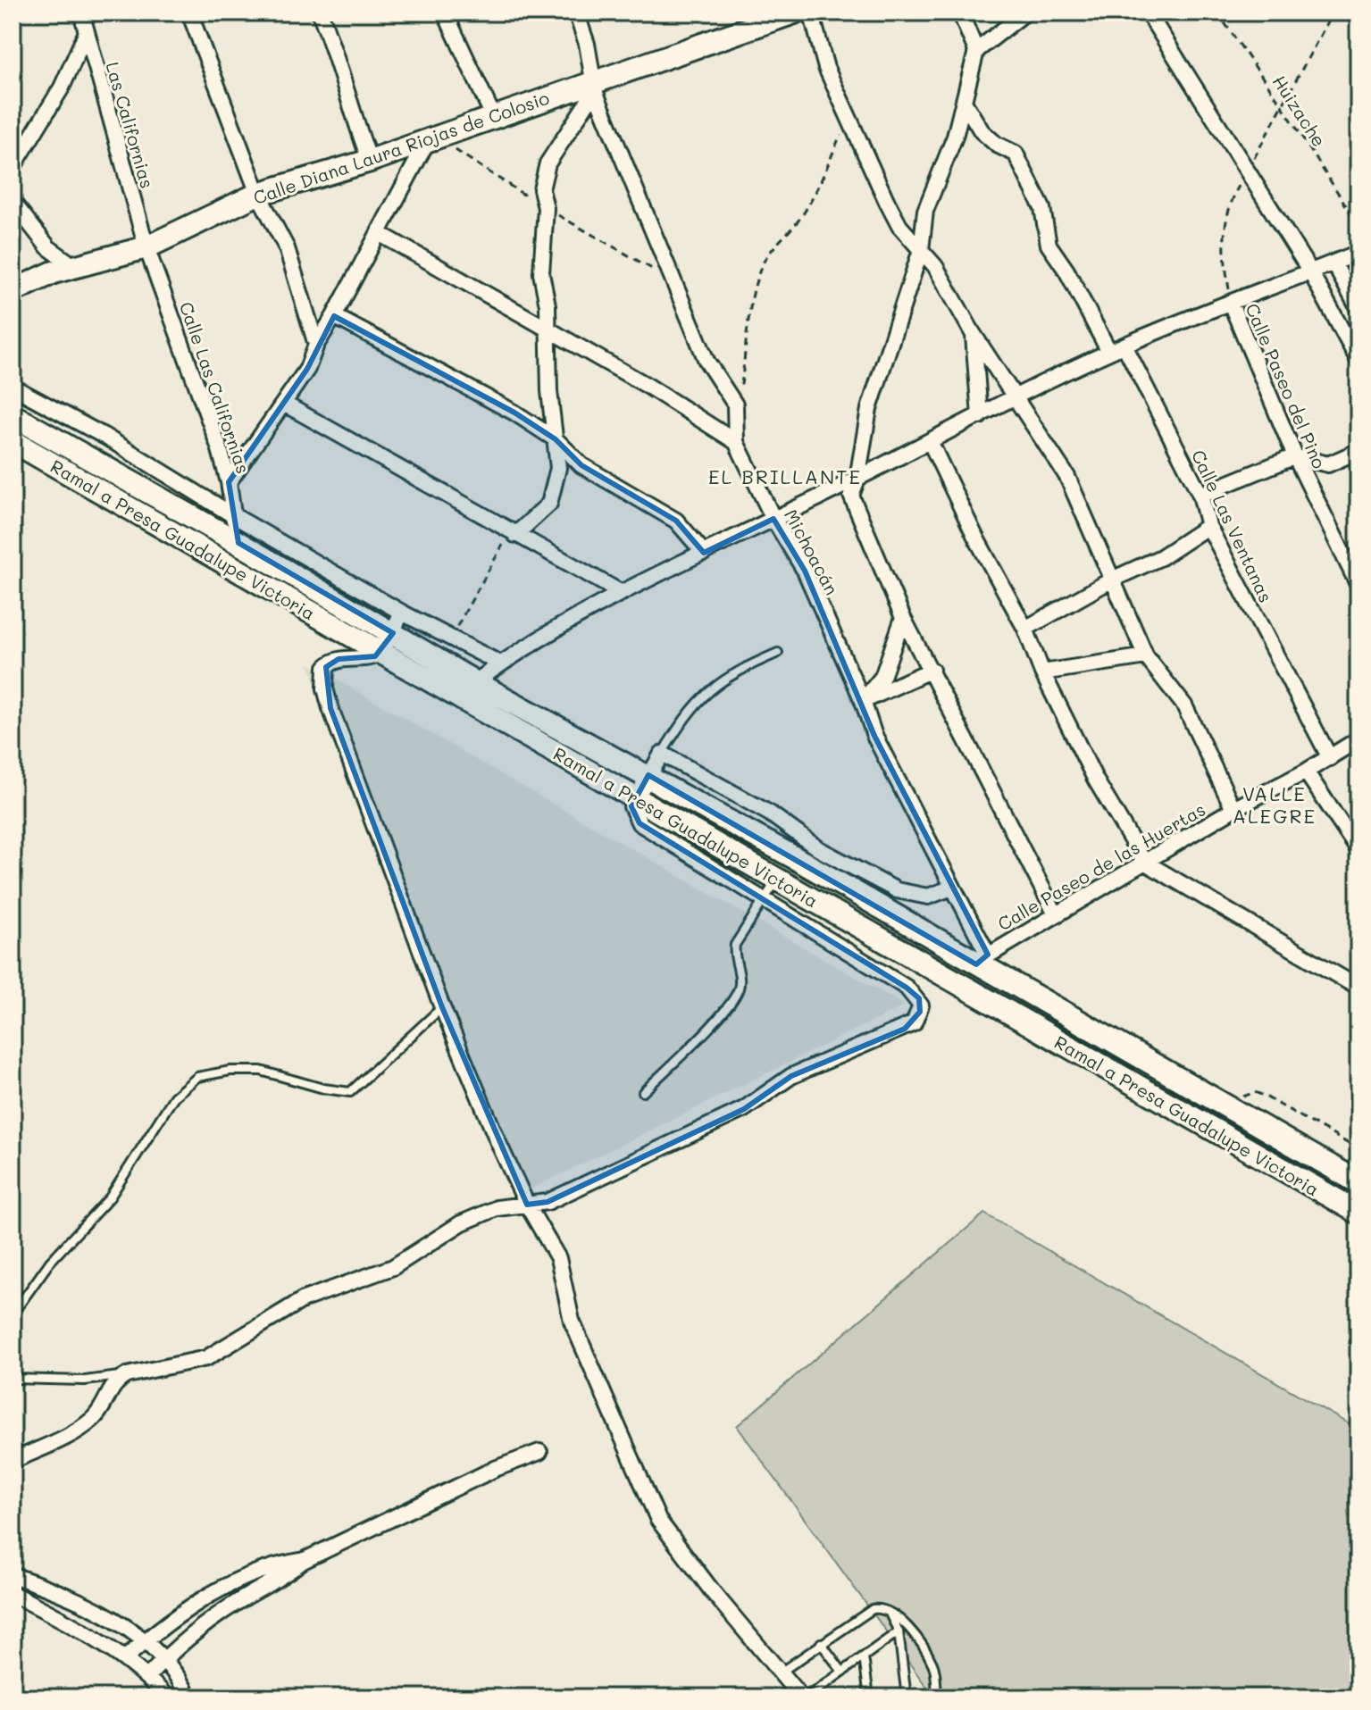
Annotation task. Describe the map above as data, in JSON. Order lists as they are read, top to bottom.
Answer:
{
  "streets": {
    "main road": ["Calle Diana Laura Riojas de Colosio", "Ramal a Presa Guadalupe Victoria"],
    "street": [
      "Las Californias",
      "Calle Paseo del Pino",
      "Calle Las Californias",
      "Calle Las Ventanas",
      "Michoacán",
      "Calle Paseo de las Huertas"
    ],
    "path": ["Huizache"]
  },
  "crossings": [
    ["Las Californias", "Calle Diana Laura Riojas de Colosio"],
    ["Las Californias", "Calle Las Californias"],
    ["Calle Diana Laura Riojas de Colosio", "Calle Las Californias"],
    ["Calle Diana Laura Riojas de Colosio", "Michoacán"],
    ["Calle Paseo del Pino", "Calle Las Ventanas"],
    ["Calle Paseo del Pino", "Ramal a Presa Guadalupe Victoria"],
    ["Calle Paseo del Pino", "Michoacán"],
    ["Calle Las Californias", "Ramal a Presa Guadalupe Victoria"],
    ["Calle Las Ventanas", "Calle Paseo de las Huertas"],
    ["Ramal a Presa Guadalupe Victoria", "Michoacán"],
    ["Ramal a Presa Guadalupe Victoria", "Calle Paseo de las Huertas"],
    ["Michoacán", "Calle Paseo de las Huertas"]
  ],
  "districts": ["EL BRILLANTE", "VALLE ALEGRE"]
}
